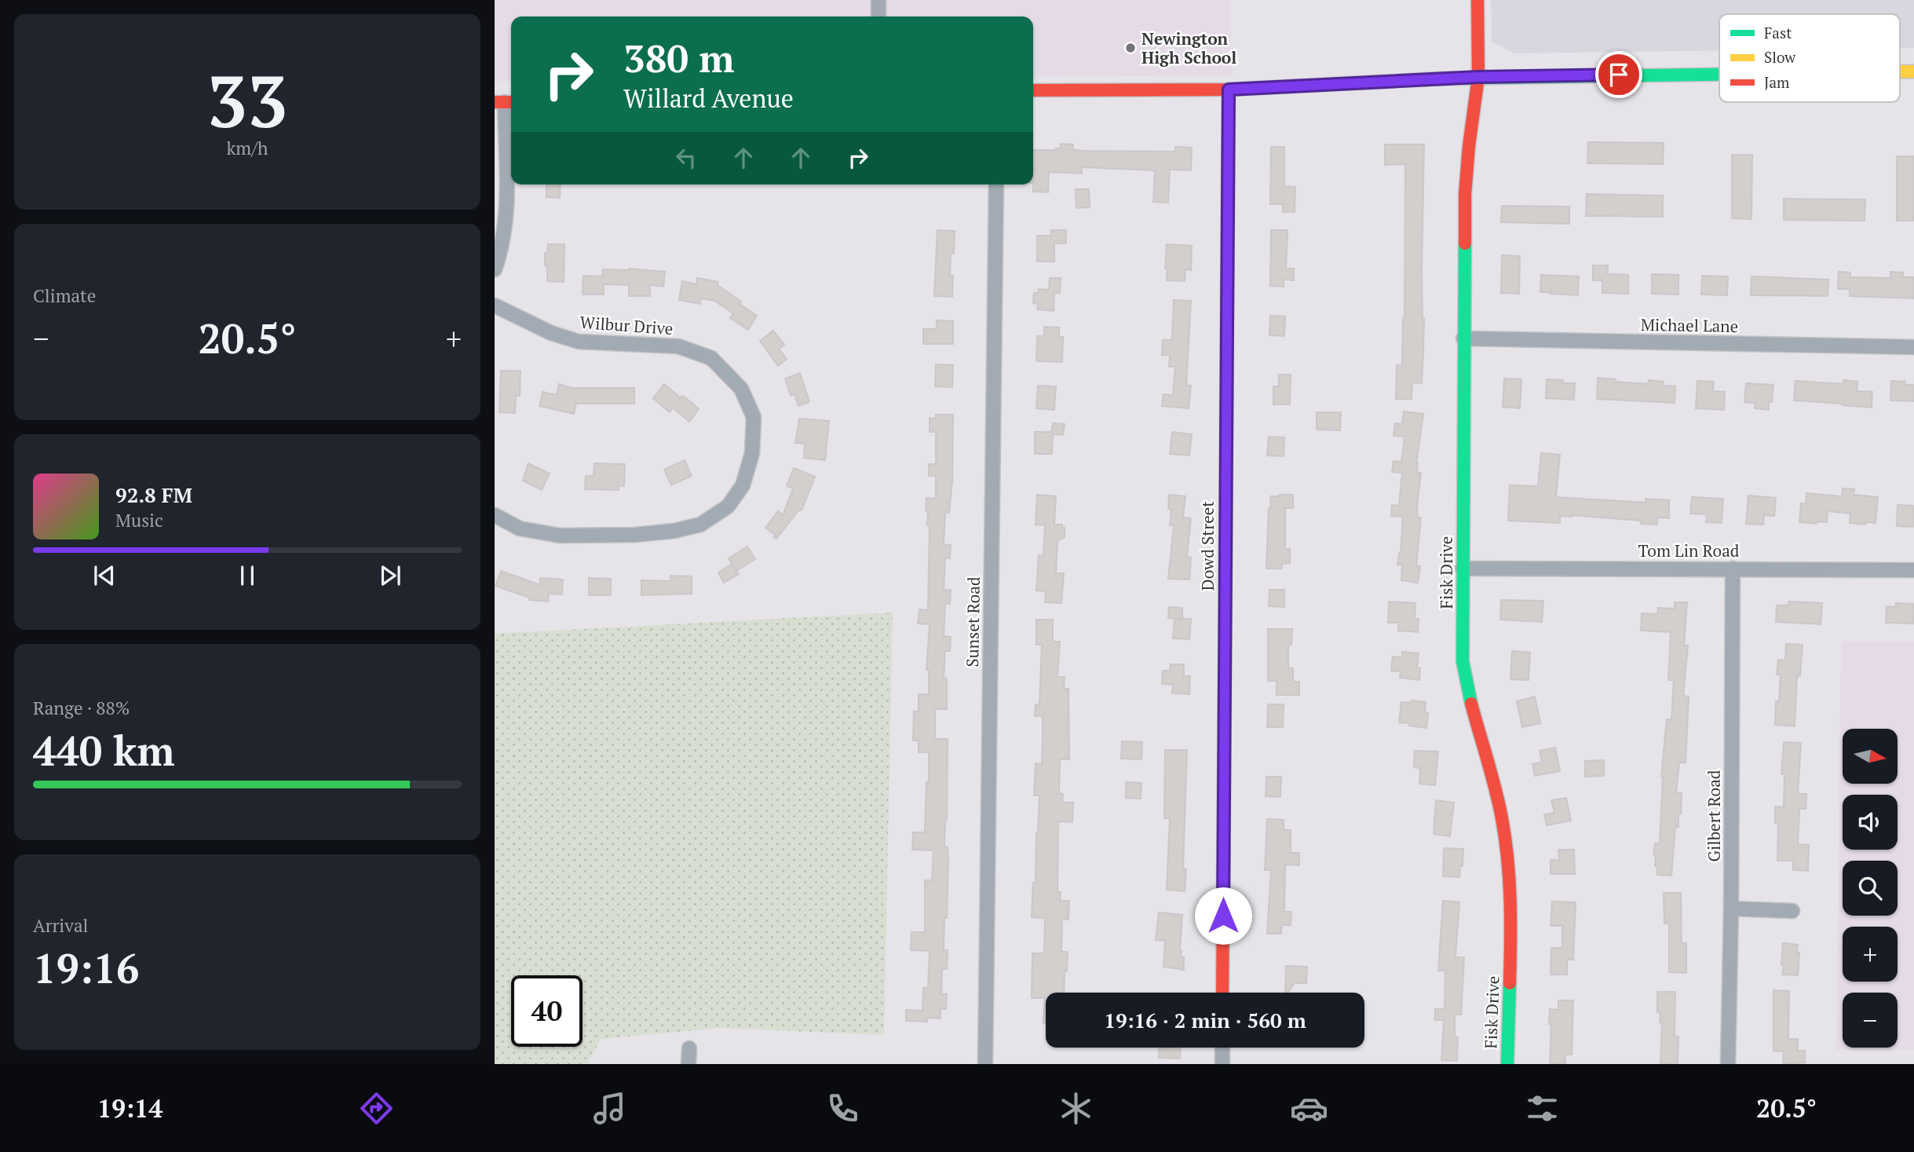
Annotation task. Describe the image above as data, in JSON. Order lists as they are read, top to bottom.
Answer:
{
  "streets": {
    "street": [
      "Wilbur Drive",
      "Michael Lane",
      "Dowd Street",
      "Tom Lin Road",
      "Fisk Drive",
      "Sunset Road",
      "Gilbert Road"
    ]
  },
  "crossings": [
    ["Michael Lane", "Fisk Drive"],
    ["Tom Lin Road", "Fisk Drive"],
    ["Tom Lin Road", "Gilbert Road"]
  ],
  "places": ["Newington High School"],
  "legend": ["Fast", "Slow", "Jam"],
  "north": "right",
  "page": {
    "tile": [
      ["33", "km/h"],
      "Climate",
      ["Range · 88%", "440 km"],
      ["Arrival", "19:16"]
    ],
    "turn": ["380 m", "Willard Avenue"],
    "heat": ["−", "20.5°", "+"],
    "song": ["92.8 FM", "Music"],
    "map_buttons": ["+", "−"],
    "limit": "40",
    "trip": "19:16 · 2 min · 560 m",
    "tabs": ["19:14", "20.5°"]
  }
}
